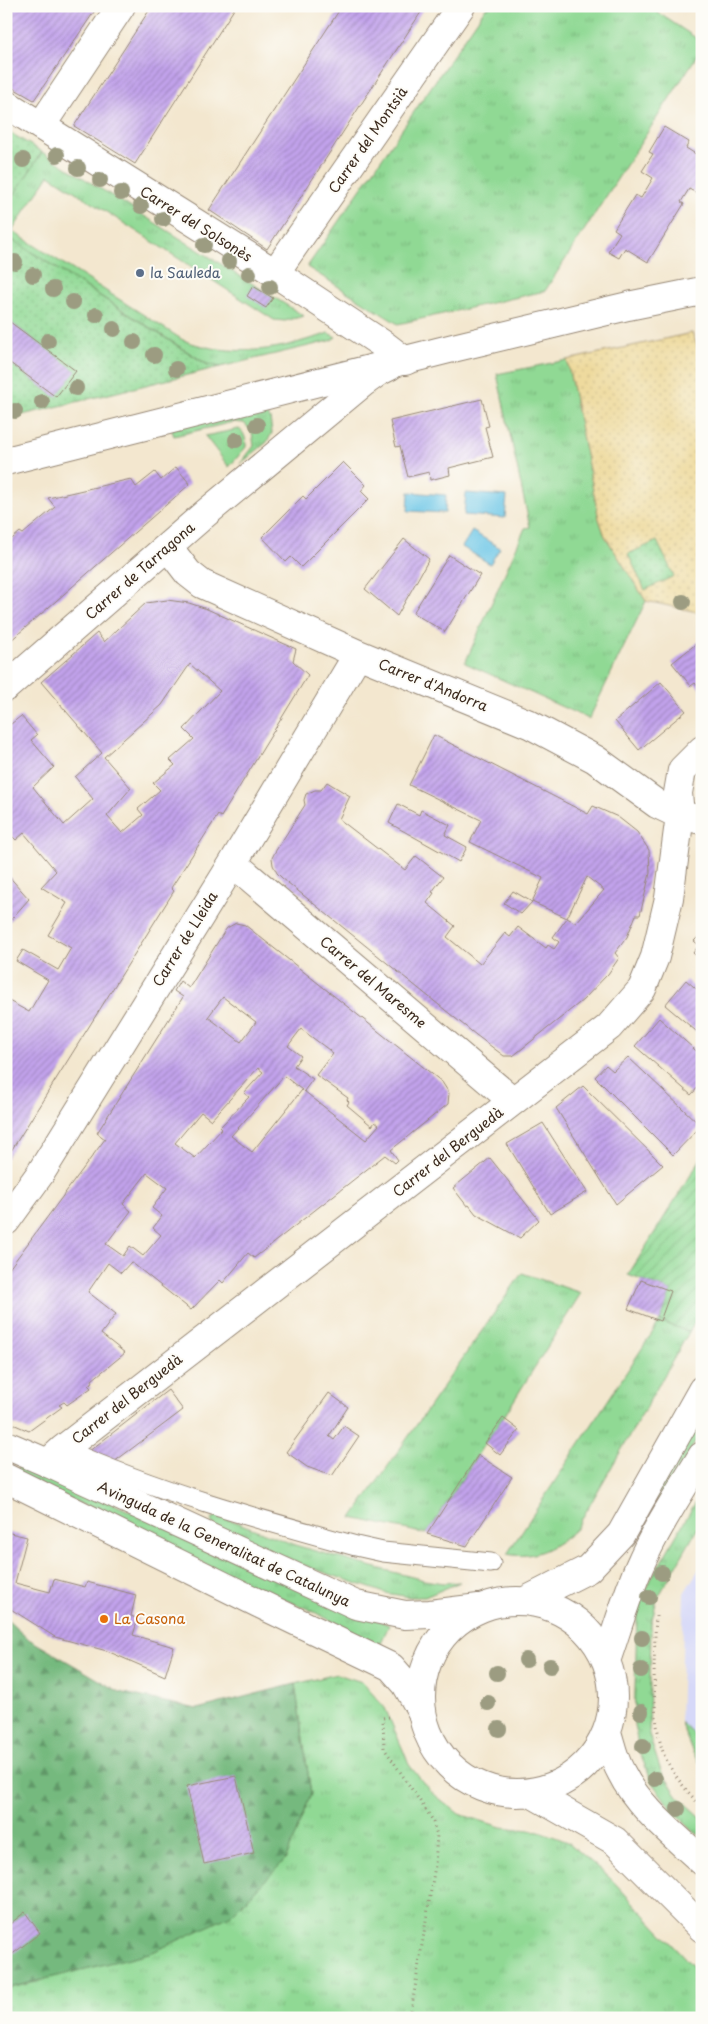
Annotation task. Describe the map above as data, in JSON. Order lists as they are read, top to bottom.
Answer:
{
  "streets": {
    "street": [
      "Carrer del Montsià",
      "Carrer del Solsonès",
      "Carrer de Tarragona",
      "Carrer d'Andorra",
      "Carrer de Lleida",
      "Carrer del Maresme",
      "Carrer del Berguedà",
      "Avinguda de la Generalitat de Catalunya"
    ]
  },
  "crossings": [
    ["Carrer del Montsià", "Carrer del Solsonès"],
    ["Carrer del Solsonès", "Carrer de Tarragona"],
    ["Carrer de Tarragona", "Carrer d'Andorra"],
    ["Carrer d'Andorra", "Carrer de Lleida"],
    ["Carrer d'Andorra", "Carrer del Berguedà"],
    ["Carrer de Lleida", "Carrer del Maresme"],
    ["Carrer del Maresme", "Carrer del Berguedà"],
    ["Carrer del Berguedà", "Avinguda de la Generalitat de Catalunya"]
  ],
  "places": ["la Sauleda", "La Casona"]
}
